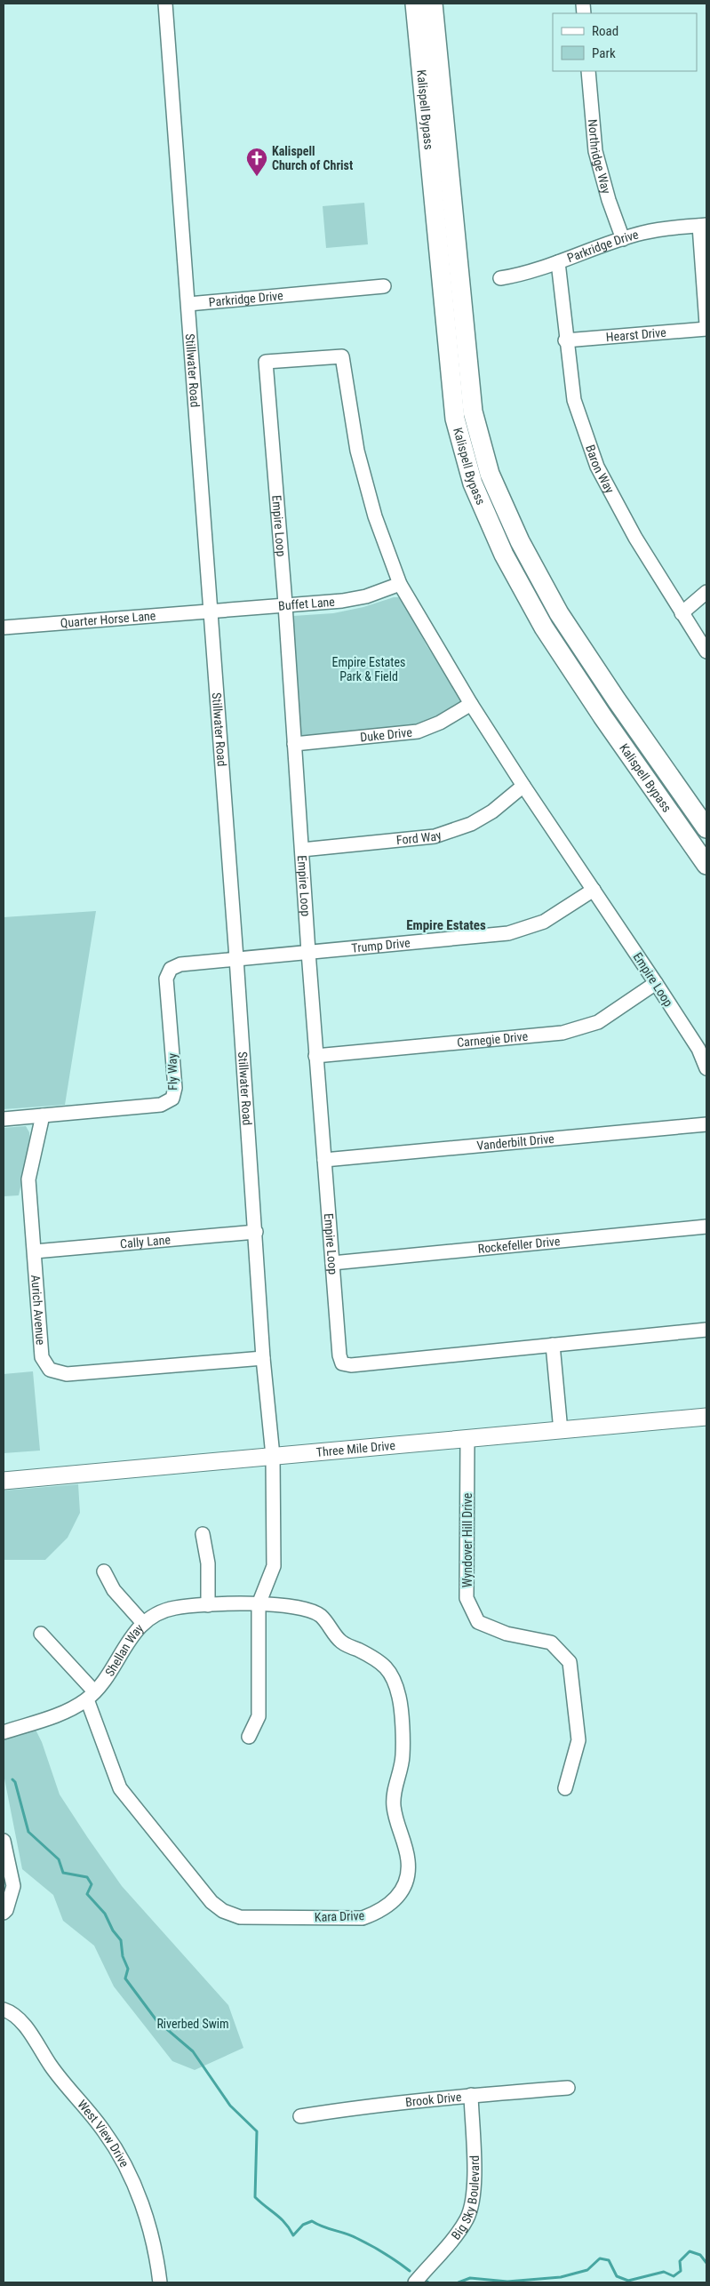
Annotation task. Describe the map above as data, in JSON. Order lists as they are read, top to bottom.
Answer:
{
  "streets": {
    "highway": ["Kalispell Bypass"],
    "main road": ["Three Mile Drive"],
    "street": [
      "Northridge Way",
      "Parkridge Drive",
      "Hearst Drive",
      "Stillwater Road",
      "Baron Way",
      "Empire Loop",
      "Buffet Lane",
      "Quarter Horse Lane",
      "Duke Drive",
      "Ford Way",
      "Trump Drive",
      "Carnegie Drive",
      "Fly Way",
      "Vanderbilt Drive",
      "Cally Lane",
      "Rockefeller Drive",
      "Aurich Avenue",
      "Wyndover Hill Drive",
      "Shellan Way",
      "Kara Drive",
      "Brook Drive",
      "West View Drive",
      "Big Sky Boulevard"
    ]
  },
  "crossings": [
    ["Northridge Way", "Parkridge Drive"],
    ["Parkridge Drive", "Stillwater Road"],
    ["Parkridge Drive", "Baron Way"],
    ["Hearst Drive", "Baron Way"],
    ["Stillwater Road", "Buffet Lane"],
    ["Stillwater Road", "Quarter Horse Lane"],
    ["Stillwater Road", "Trump Drive"],
    ["Stillwater Road", "Fly Way"],
    ["Stillwater Road", "Cally Lane"],
    ["Stillwater Road", "Aurich Avenue"],
    ["Stillwater Road", "Three Mile Drive"],
    ["Stillwater Road", "Shellan Way"],
    ["Stillwater Road", "Kara Drive"],
    ["Empire Loop", "Buffet Lane"],
    ["Empire Loop", "Duke Drive"],
    ["Empire Loop", "Ford Way"],
    ["Empire Loop", "Trump Drive"],
    ["Empire Loop", "Carnegie Drive"],
    ["Empire Loop", "Vanderbilt Drive"],
    ["Empire Loop", "Rockefeller Drive"],
    ["Buffet Lane", "Quarter Horse Lane"],
    ["Trump Drive", "Fly Way"],
    ["Fly Way", "Aurich Avenue"],
    ["Cally Lane", "Aurich Avenue"],
    ["Three Mile Drive", "Wyndover Hill Drive"],
    ["Shellan Way", "Kara Drive"],
    ["Brook Drive", "Big Sky Boulevard"]
  ],
  "districts": ["Empire Estates"],
  "parks": ["Empire Estates Park & Field", "Riverbed Swim"],
  "places": {
    "church": ["Kalispell Church of Christ"]
  },
  "legend": ["Road", "Park"]
}
